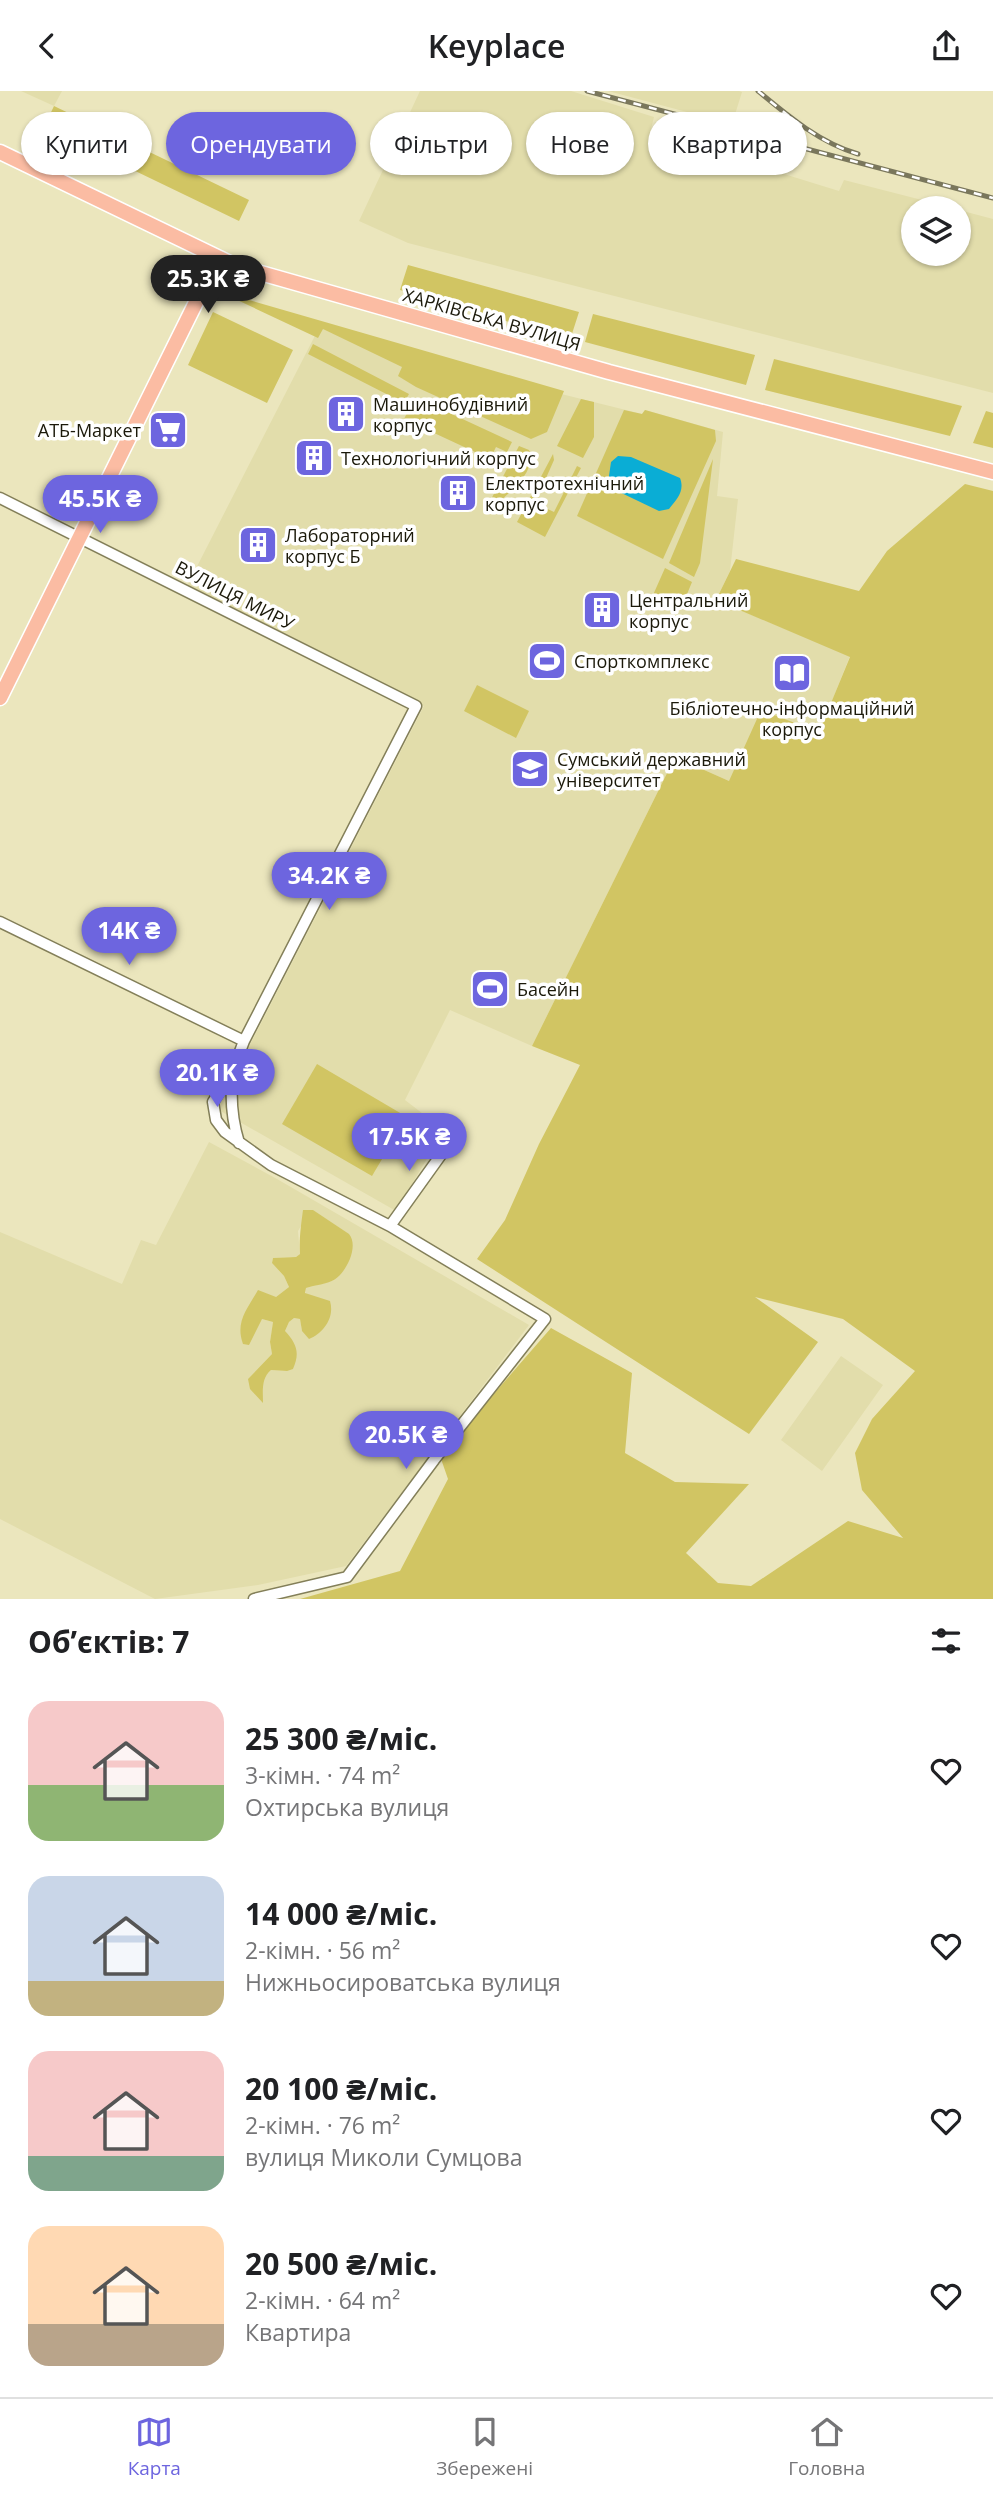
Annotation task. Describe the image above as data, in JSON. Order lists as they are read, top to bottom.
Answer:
{
  "streets": {
    "main road": ["ХАРКІВСЬКА ВУЛИЦЯ"],
    "street": ["ВУЛИЦЯ МИРУ"]
  },
  "places": {
    "building": [
      "Машинобудівний корпус",
      "Технологічний корпус",
      "Електротехнічний корпус",
      "Лабораторний корпус Б",
      "Центральний корпус"
    ],
    "supermarket": ["АТБ-Маркет"],
    "sports": ["Спорткомплекс", "Басейн"],
    "library": ["Бібліотечно-інформаційний корпус"],
    "school or university": ["Сумський державний університет"]
  },
  "page": {
    "header": "Keyplace",
    "chip": [
      "Купити",
      "Орендувати",
      "Фільтри",
      "Нове",
      "Квартира"
    ],
    "price": [
      "25.3K ₴",
      "45.5K ₴",
      "34.2K ₴",
      "14K ₴",
      "20.1K ₴",
      "17.5K ₴",
      "20.5K ₴"
    ],
    "heading": "Об’єктів: 7",
    "list": [
      {
        "name": "25 300 ₴/міс.",
        "note": "3-кімн. · 74 m² · Охтирська вулиця"
      },
      {
        "name": "14 000 ₴/міс.",
        "note": "2-кімн. · 56 m² · Нижньосироватська вулиця"
      },
      {
        "name": "20 100 ₴/міс.",
        "note": "2-кімн. · 76 m² · вулиця Миколи Сумцова"
      },
      {
        "name": "20 500 ₴/міс.",
        "note": "2-кімн. · 64 m² · Квартира"
      }
    ],
    "tabs": ["Карта", "Збережені", "Головна"]
  }
}
